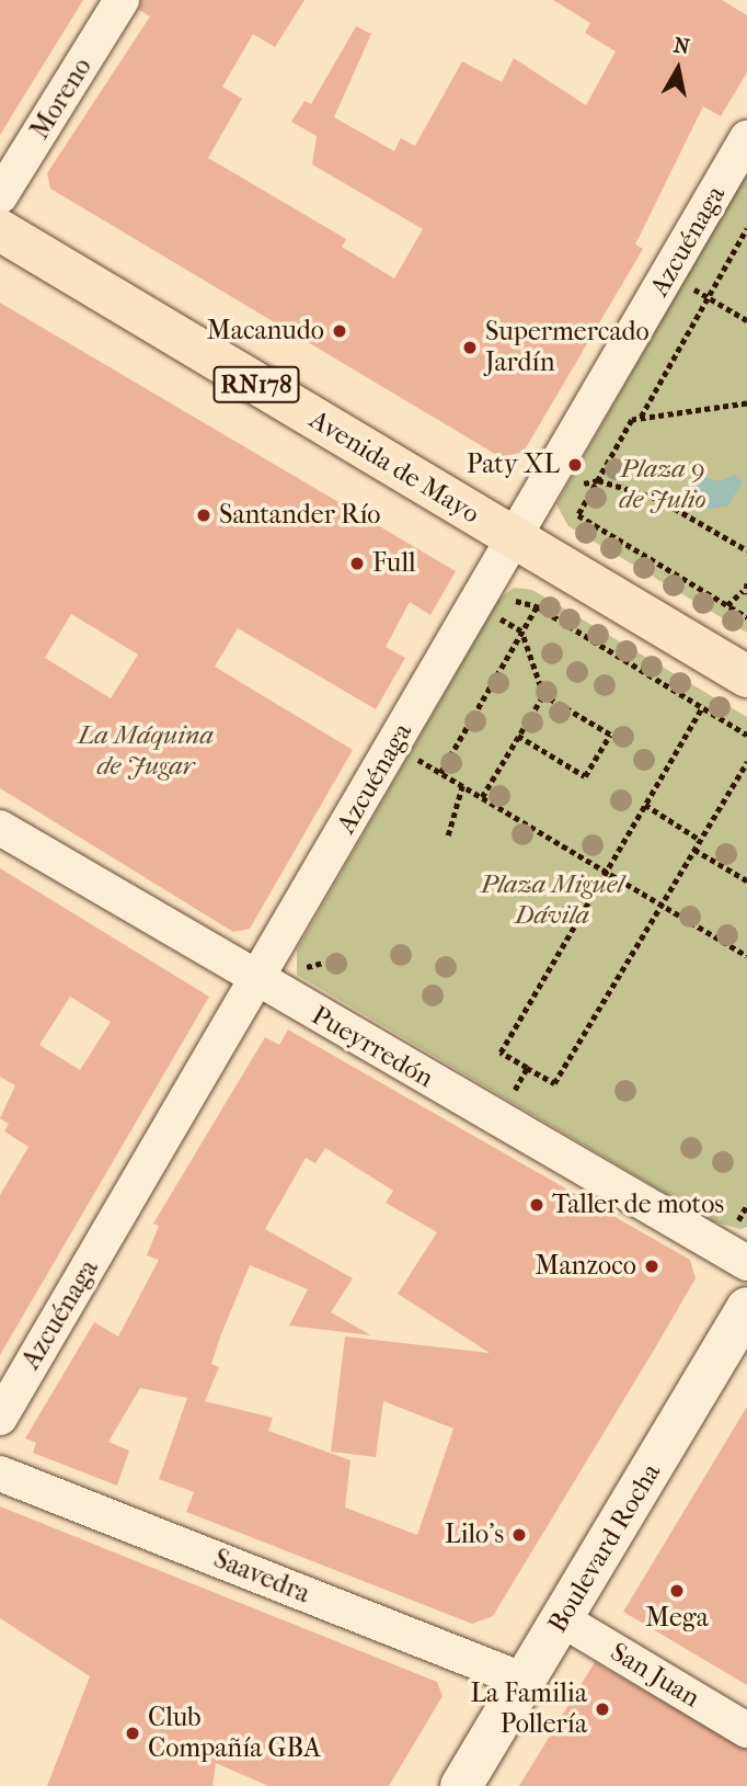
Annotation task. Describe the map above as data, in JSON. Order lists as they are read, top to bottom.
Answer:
{
  "streets": {
    "main road": ["RN178", "Avenida de Mayo", "Boulevard Rocha"],
    "street": [
      "Moreno",
      "Azcuénaga",
      "Pueyrredón",
      "Saavedra",
      "San Juan"
    ]
  },
  "crossings": [
    ["Azcuénaga", "RN178"],
    ["Azcuénaga", "Avenida de Mayo"],
    ["Azcuénaga", "Pueyrredón"],
    ["RN178", "Avenida de Mayo"],
    ["Boulevard Rocha", "Saavedra"],
    ["Boulevard Rocha", "San Juan"]
  ],
  "parks": ["Plaza 9 de Julio", "La Máquina de Jugar", "Plaza Miguel Dávila"],
  "places": [
    "Macanudo",
    "Supermercado Jardín",
    "Paty XL",
    "Santander Río",
    "Full",
    "Taller de motos",
    "Manzoco",
    "Lilo's",
    "Mega",
    "La Familia Pollería",
    "Club Compañía GBA"
  ],
  "north": "top"
}
